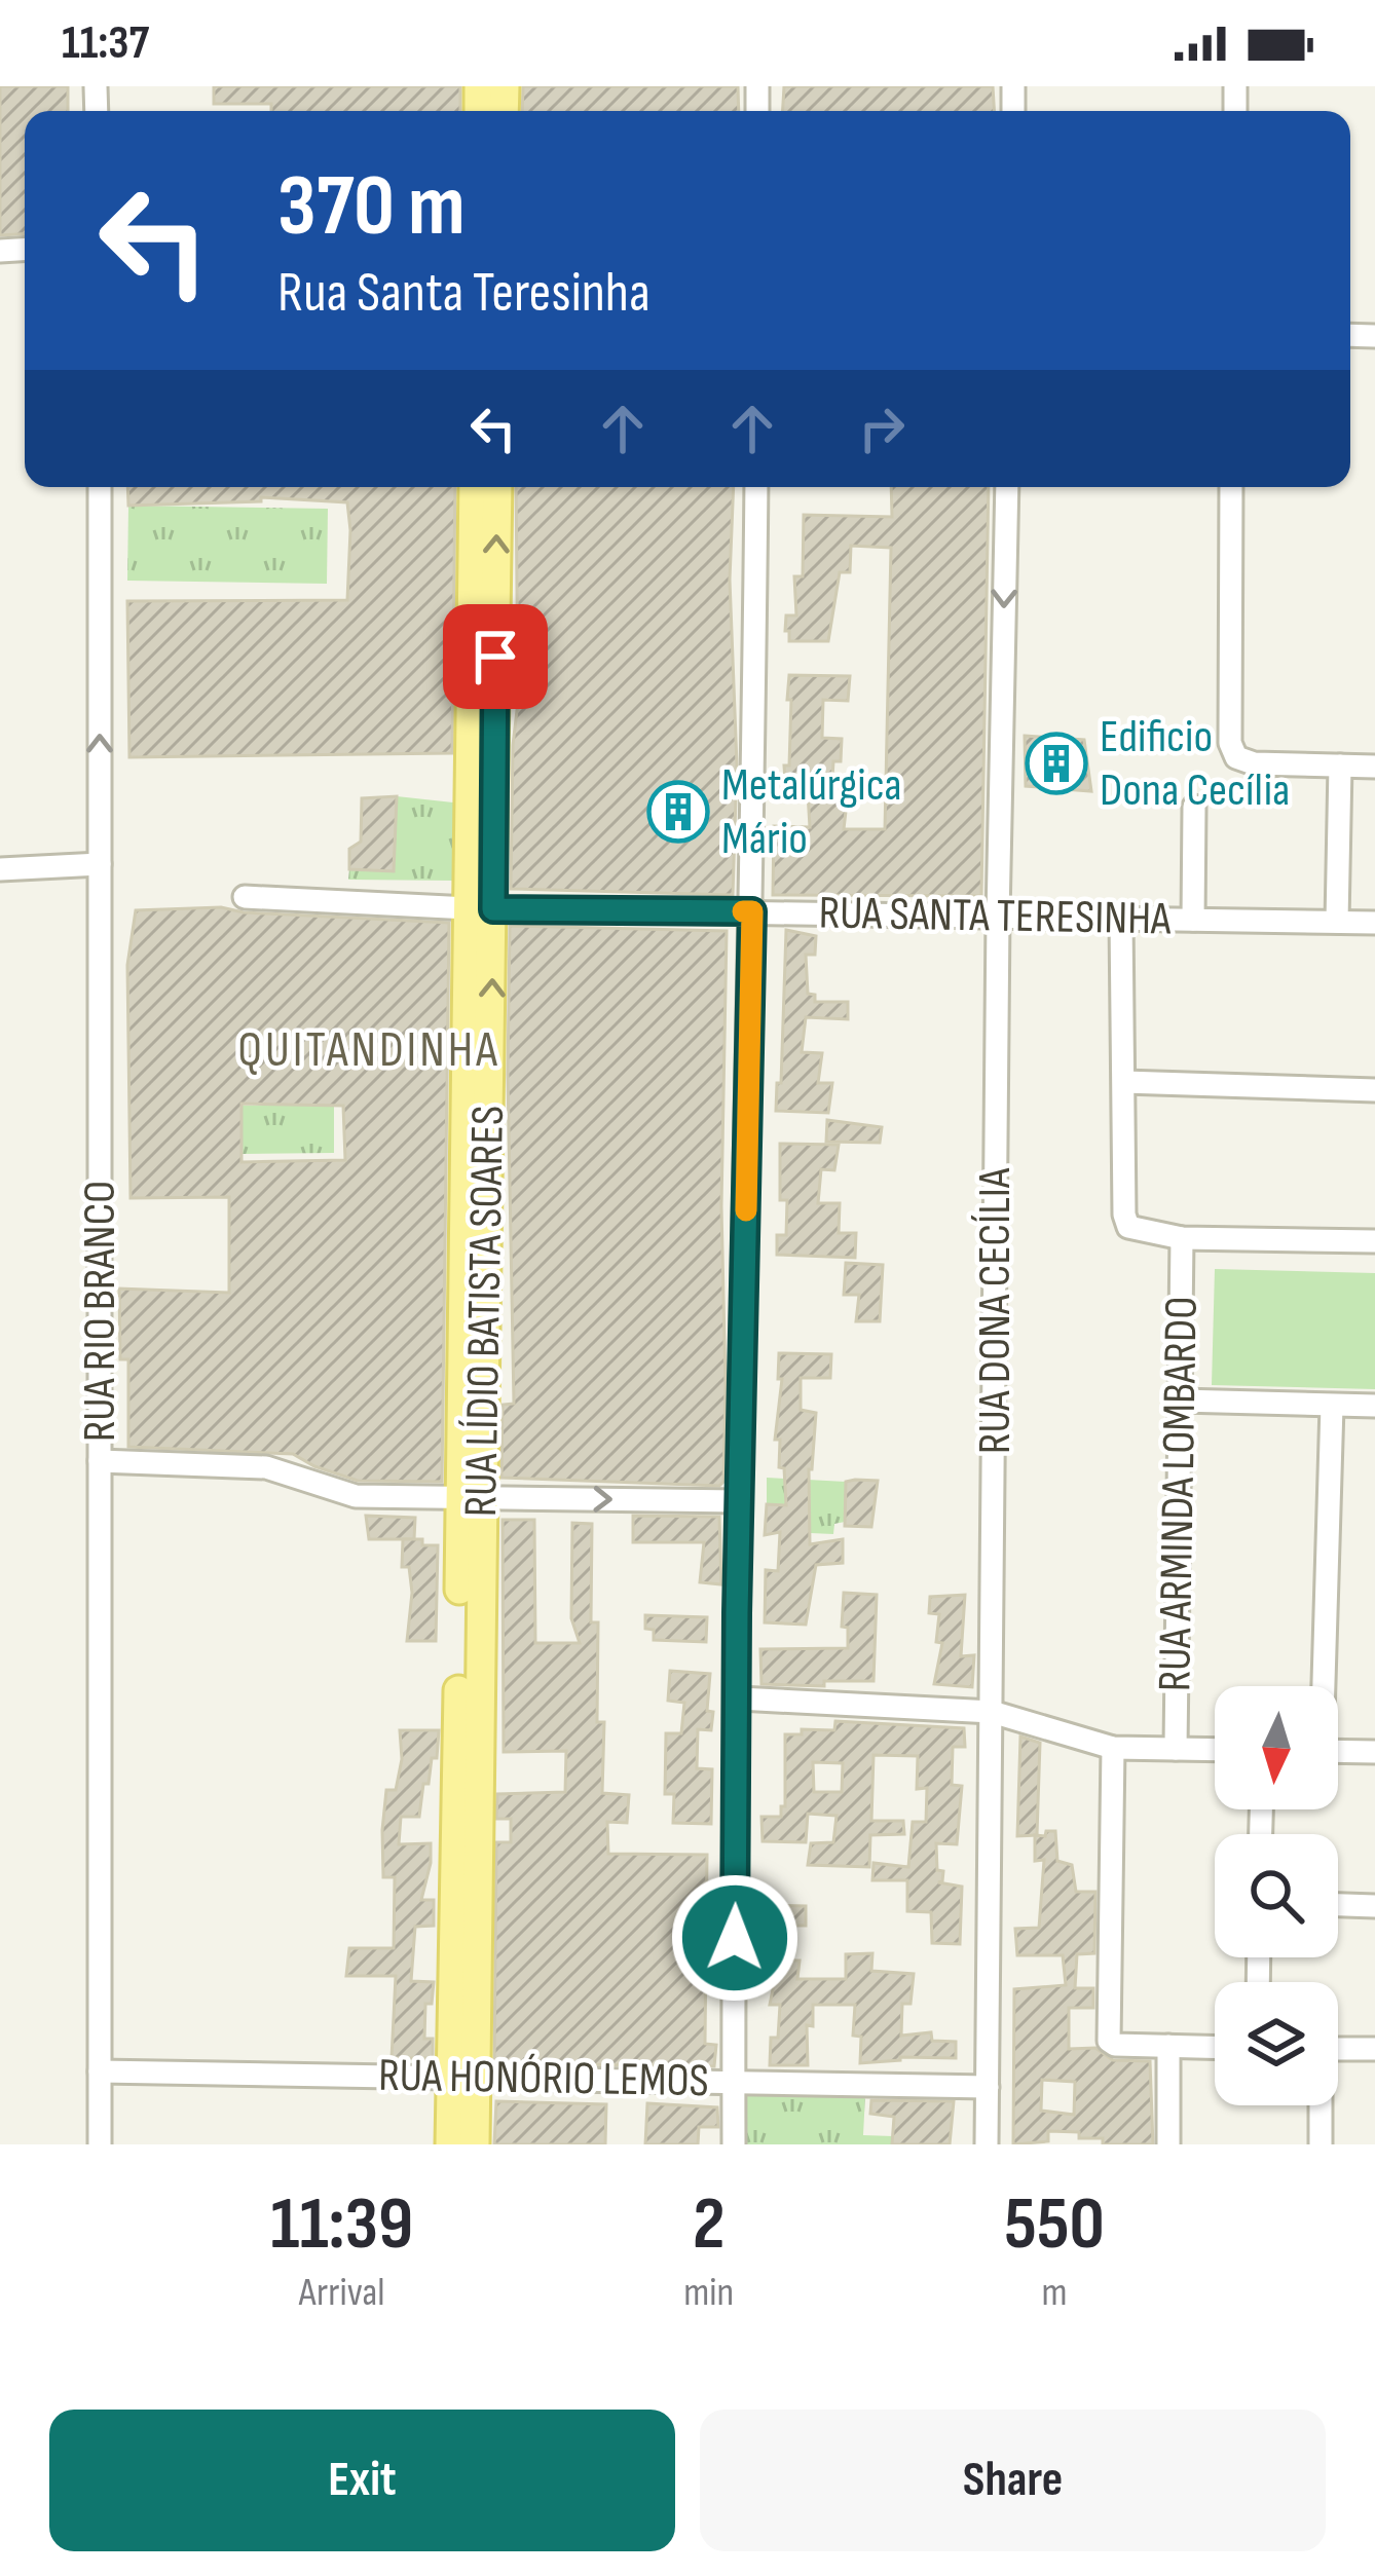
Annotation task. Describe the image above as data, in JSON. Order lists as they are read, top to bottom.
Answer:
{
  "streets": {
    "main road": ["RUA LÍDIO BATISTA SOARES"],
    "street": [
      "RUA SANTA TERESINHA",
      "RUA RIO BRANCO",
      "RUA DONA CECÍLIA",
      "RUA ARMINDA LOMBARDO",
      "RUA HONÓRIO LEMOS"
    ]
  },
  "crossings": [
    ["RUA SANTA TERESINHA", "RUA LÍDIO BATISTA SOARES"],
    ["RUA SANTA TERESINHA", "RUA DONA CECÍLIA"],
    ["RUA RIO BRANCO", "RUA HONÓRIO LEMOS"],
    ["RUA LÍDIO BATISTA SOARES", "RUA HONÓRIO LEMOS"],
    ["RUA DONA CECÍLIA", "RUA HONÓRIO LEMOS"]
  ],
  "districts": ["QUITANDINHA"],
  "places": {
    "building": ["Edificio Dona Cecília", "Metalúrgica Mário"]
  },
  "north": "bottom",
  "page": {
    "status": "11:37",
    "turn": ["370 m", "Rua Santa Teresinha"],
    "eta": [
      "11:39",
      "Arrival",
      "2",
      "min",
      "550",
      "m"
    ],
    "buttons": ["Exit", "Share"]
  }
}
